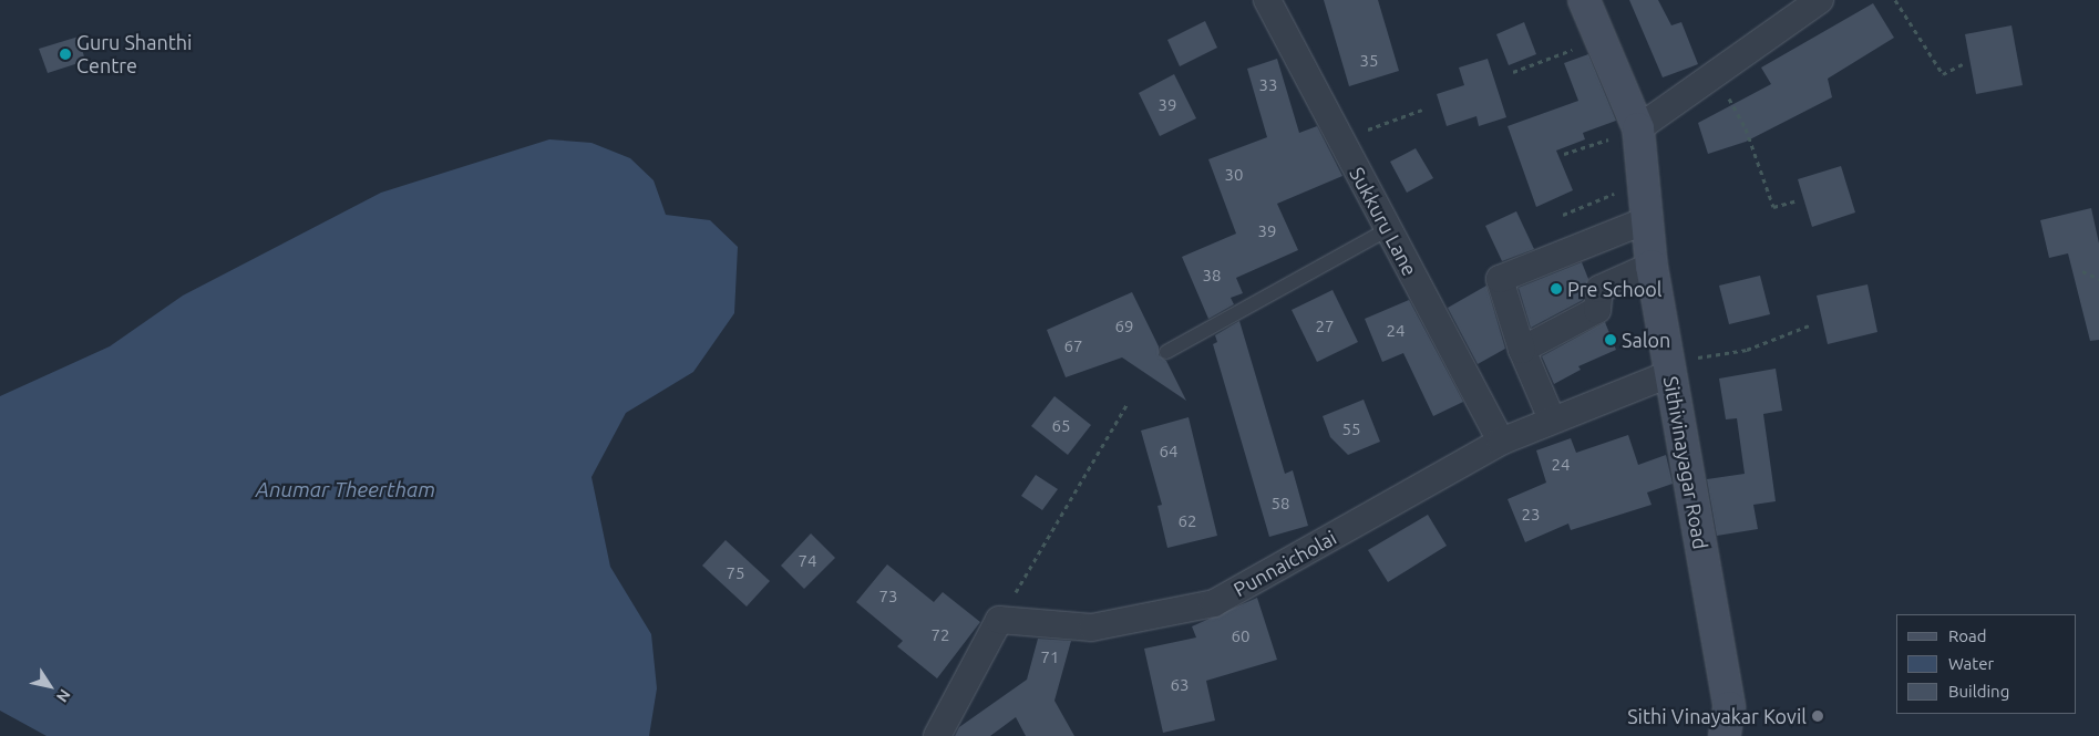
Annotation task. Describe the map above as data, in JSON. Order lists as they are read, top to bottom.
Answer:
{
  "streets": {
    "street": ["Sukkuru Lane", "Sithivinayagar Road", "Punnaicholai"]
  },
  "crossings": [
    ["Sukkuru Lane", "Punnaicholai"],
    ["Sithivinayagar Road", "Punnaicholai"]
  ],
  "water": ["Anumar Theertham"],
  "places": [
    "Guru Shanthi Centre",
    "Pre School",
    "Salon",
    "Sithi Vinayakar Kovil"
  ],
  "house_numbers": [
    "35",
    "33",
    "39",
    "30",
    "39",
    "38",
    "69",
    "27",
    "24",
    "67",
    "65",
    "55",
    "64",
    "24",
    "58",
    "23",
    "62",
    "74",
    "75",
    "73",
    "72",
    "60",
    "71",
    "63"
  ],
  "legend": ["Road", "Water", "Building"],
  "north": "bottom right"
}
